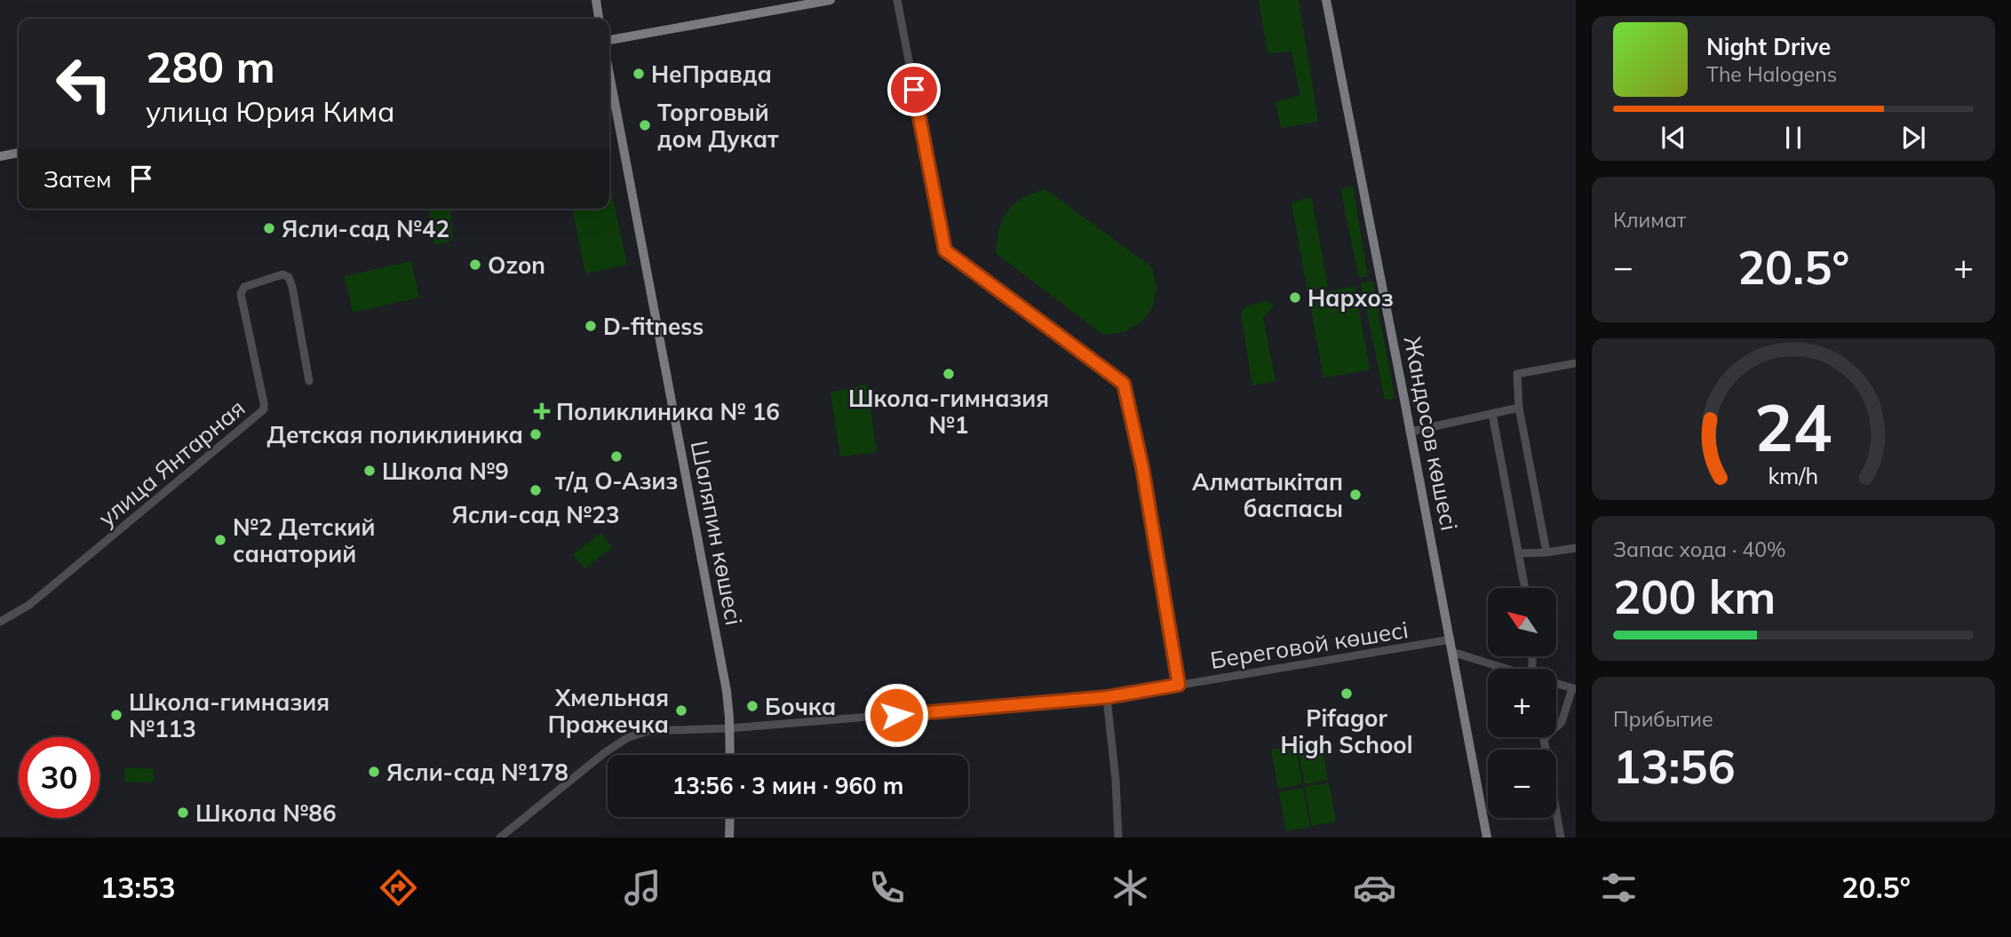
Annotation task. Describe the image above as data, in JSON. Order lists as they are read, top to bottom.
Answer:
{
  "streets": {
    "main road": ["Жандосов көшесі", "Шаляпин көшесі"],
    "street": ["улица Янтарная", "Береговой көшесі"]
  },
  "crossings": [
    ["Жандосов көшесі", "Береговой көшесі"],
    ["Шаляпин көшесі", "Береговой көшесі"]
  ],
  "places": {
    "other": [
      "НеПравда",
      "Торговый дом Дукат",
      "Ясли-сад №42",
      "Ozon",
      "Нархоз",
      "D-fitness",
      "Школа-гимназия №1",
      "Детская поликлиника",
      "т/д О-Азиз",
      "Школа №9",
      "Ясли-сад №23",
      "Алматыкітап баспасы",
      "№2 Детский санаторий",
      "Pifagor High School",
      "Бочка",
      "Хмельная Пражечка",
      "Школа-гимназия №113",
      "Ясли-сад №178",
      "Школа №86"
    ],
    "health": ["Поликлиника № 16"]
  },
  "north": "top left",
  "page": {
    "turn": ["280 m", "улица Юрия Кима"],
    "song": ["Night Drive", "The Halogens"],
    "then": "Затем",
    "tile": [
      "Климат",
      ["Запас хода · 40%", "200 km"],
      ["Прибытие", "13:56"]
    ],
    "heat": ["−", "20.5°", "+"],
    "map_buttons": ["+", "−"],
    "limit": "30",
    "trip": "13:56 · 3 мин · 960 m",
    "tabs": ["13:53", "20.5°"],
    "gauge": ["24", "km/h"]
  }
}
